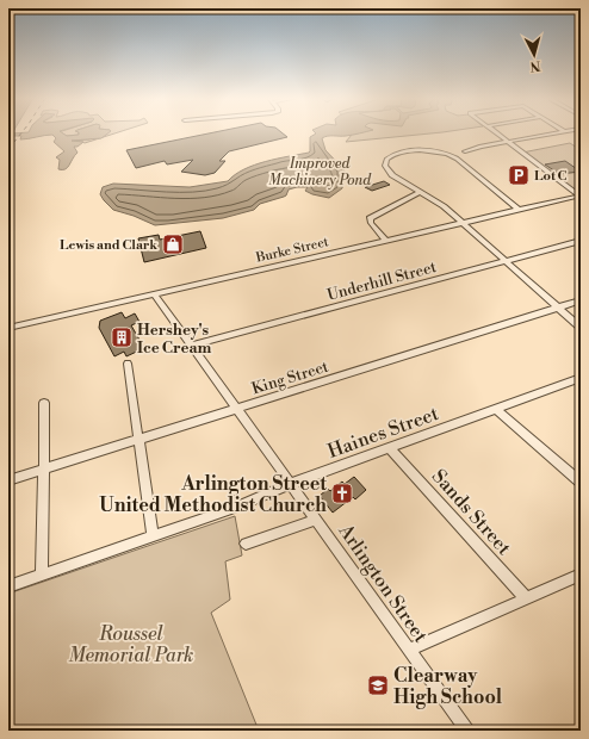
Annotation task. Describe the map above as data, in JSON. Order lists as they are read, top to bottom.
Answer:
{
  "streets": {
    "street": [
      "Burke Street",
      "Underhill Street",
      "King Street",
      "Haines Street",
      "Sands Street",
      "Arlington Street"
    ]
  },
  "crossings": [
    ["Burke Street", "Arlington Street"],
    ["Underhill Street", "Arlington Street"],
    ["King Street", "Arlington Street"],
    ["Haines Street", "Sands Street"],
    ["Haines Street", "Arlington Street"]
  ],
  "water": ["Improved Machinery Pond"],
  "parks": ["Roussel Memorial Park"],
  "places": {
    "parking": ["Lot C"],
    "shop": ["Lewis and Clark"],
    "building": ["Hershey's Ice Cream"],
    "church": ["Arlington Street United Methodist Church"],
    "school or university": ["Clearway High School"]
  },
  "north": "bottom"
}
